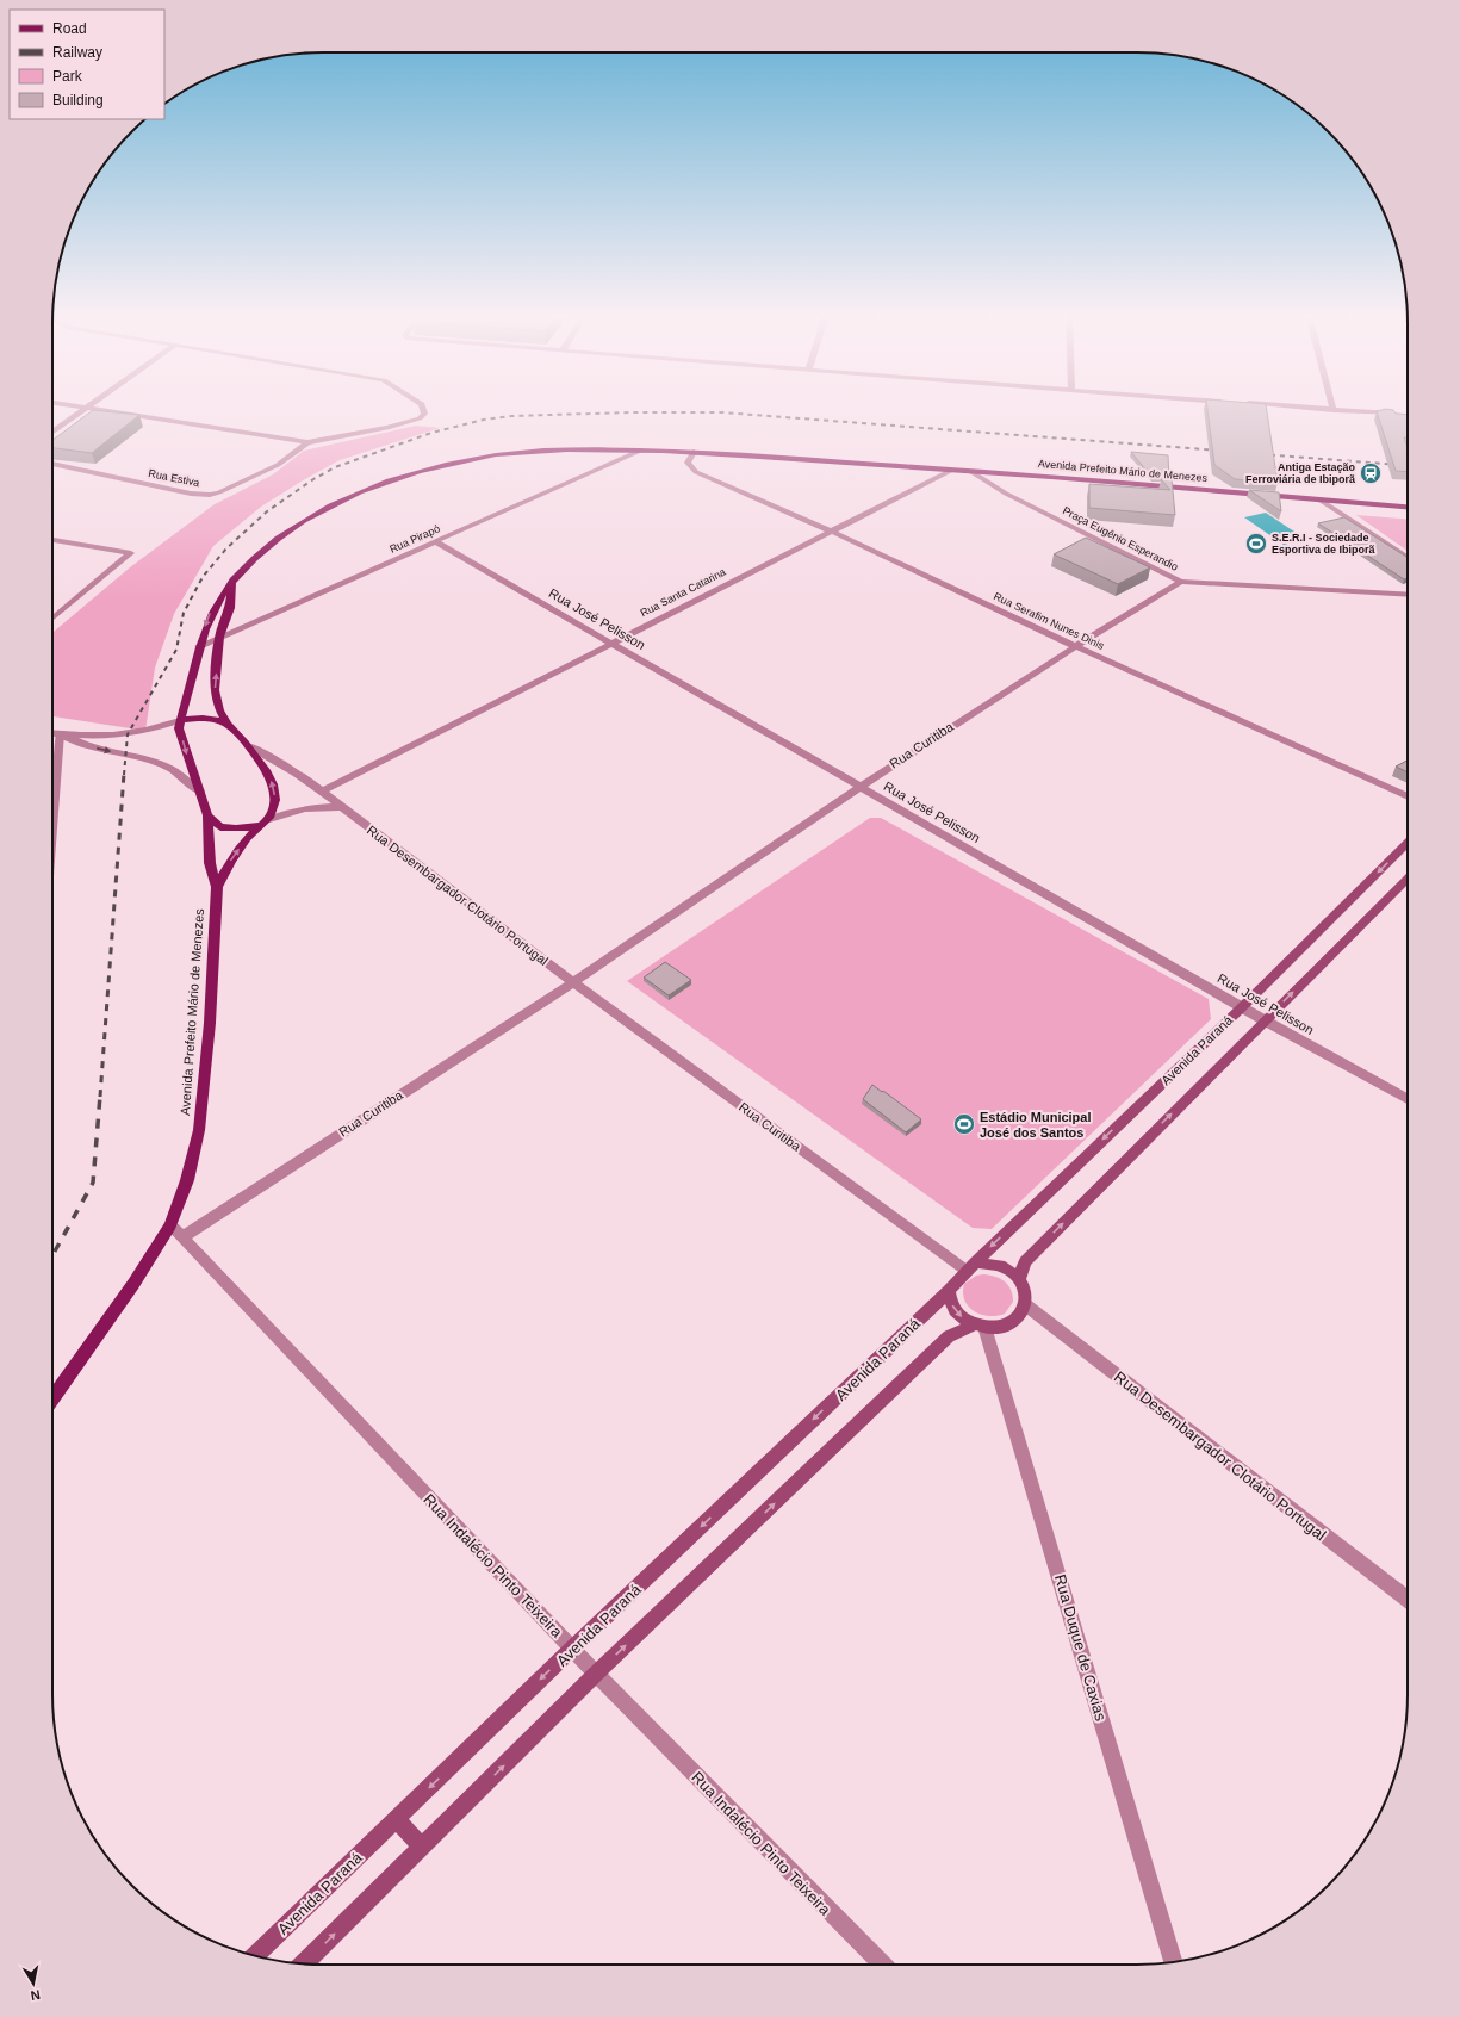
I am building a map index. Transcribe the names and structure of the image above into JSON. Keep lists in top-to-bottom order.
{
  "streets": {
    "main road": ["Avenida Prefeito Mário de Menezes", "Avenida Paraná"],
    "street": [
      "Rua Estiva",
      "Rua Pirapó",
      "Praça Eugênio Esperandio",
      "Rua Santa Catarina",
      "Rua José Pelisson",
      "Rua Serafim Nunes Dinis",
      "Rua Curitiba",
      "Rua Desembargador Clotário Portugal",
      "Rua Indalécio Pinto Teixeira",
      "Rua Duque de Caxias"
    ]
  },
  "crossings": [
    ["Avenida Prefeito Mário de Menezes", "Rua Pirapó"],
    ["Avenida Prefeito Mário de Menezes", "Praça Eugênio Esperandio"],
    ["Avenida Prefeito Mário de Menezes", "Rua Santa Catarina"],
    ["Avenida Prefeito Mário de Menezes", "Rua Serafim Nunes Dinis"],
    ["Avenida Prefeito Mário de Menezes", "Rua Curitiba"],
    ["Avenida Prefeito Mário de Menezes", "Rua Indalécio Pinto Teixeira"],
    ["Rua Pirapó", "Rua José Pelisson"],
    ["Praça Eugênio Esperandio", "Rua Curitiba"],
    ["Rua Santa Catarina", "Rua José Pelisson"],
    ["Rua Santa Catarina", "Rua Serafim Nunes Dinis"],
    ["Rua Santa Catarina", "Rua Desembargador Clotário Portugal"],
    ["Rua José Pelisson", "Rua Curitiba"],
    ["Rua José Pelisson", "Avenida Paraná"],
    ["Rua Serafim Nunes Dinis", "Rua Curitiba"],
    ["Rua Curitiba", "Rua Desembargador Clotário Portugal"],
    ["Rua Curitiba", "Avenida Paraná"],
    ["Rua Curitiba", "Rua Indalécio Pinto Teixeira"],
    ["Rua Curitiba", "Rua Duque de Caxias"],
    ["Rua Desembargador Clotário Portugal", "Avenida Paraná"],
    ["Rua Desembargador Clotário Portugal", "Rua Duque de Caxias"],
    ["Avenida Paraná", "Rua Indalécio Pinto Teixeira"],
    ["Avenida Paraná", "Rua Duque de Caxias"]
  ],
  "places": {
    "station": ["Antiga Estação Ferroviária de Ibiporã"],
    "sports": ["S.E.R.I - Sociedade Esportiva de Ibiporã", "Estádio Municipal José dos Santos"]
  },
  "legend": [
    "Road",
    "Railway",
    "Park",
    "Building"
  ],
  "north": "bottom"
}
